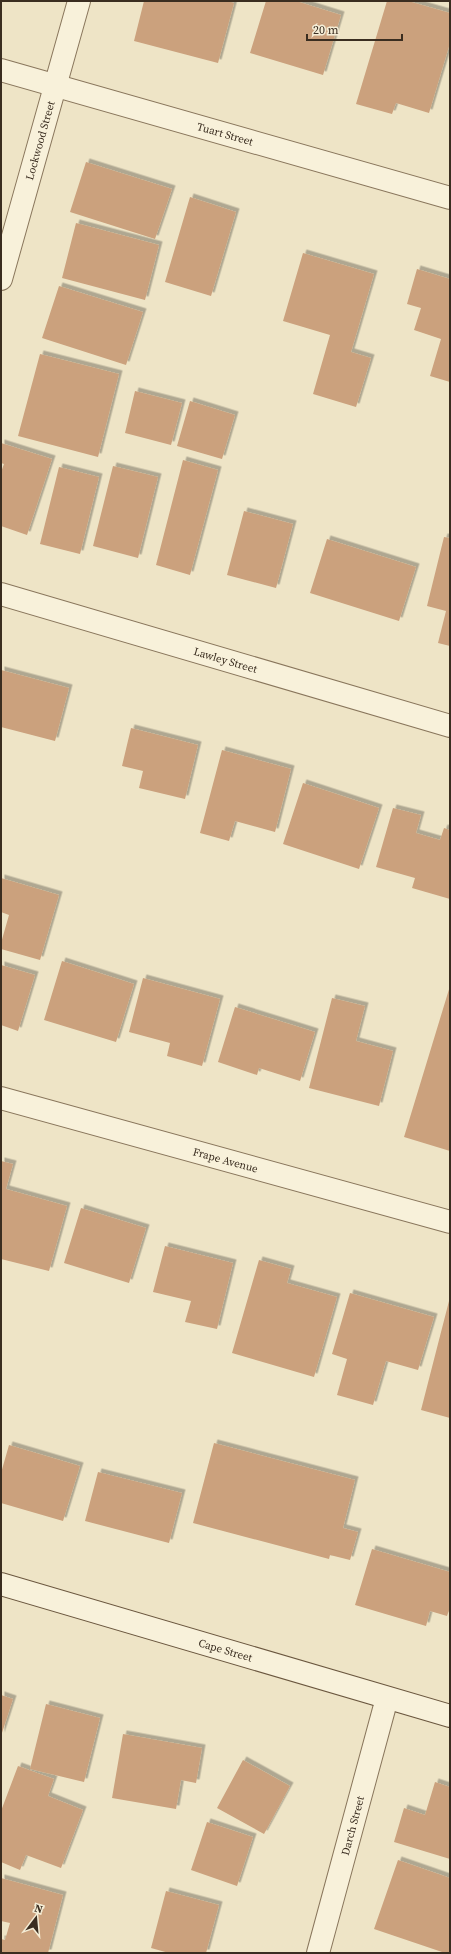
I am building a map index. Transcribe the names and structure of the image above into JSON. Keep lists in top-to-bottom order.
{
  "streets": {
    "street": [
      "Tuart Street",
      "Lockwood Street",
      "Lawley Street",
      "Frape Avenue",
      "Cape Street",
      "Darch Street"
    ]
  },
  "crossings": [
    ["Tuart Street", "Lockwood Street"],
    ["Cape Street", "Darch Street"]
  ],
  "scale_bar": "20 m",
  "north": "top"
}
